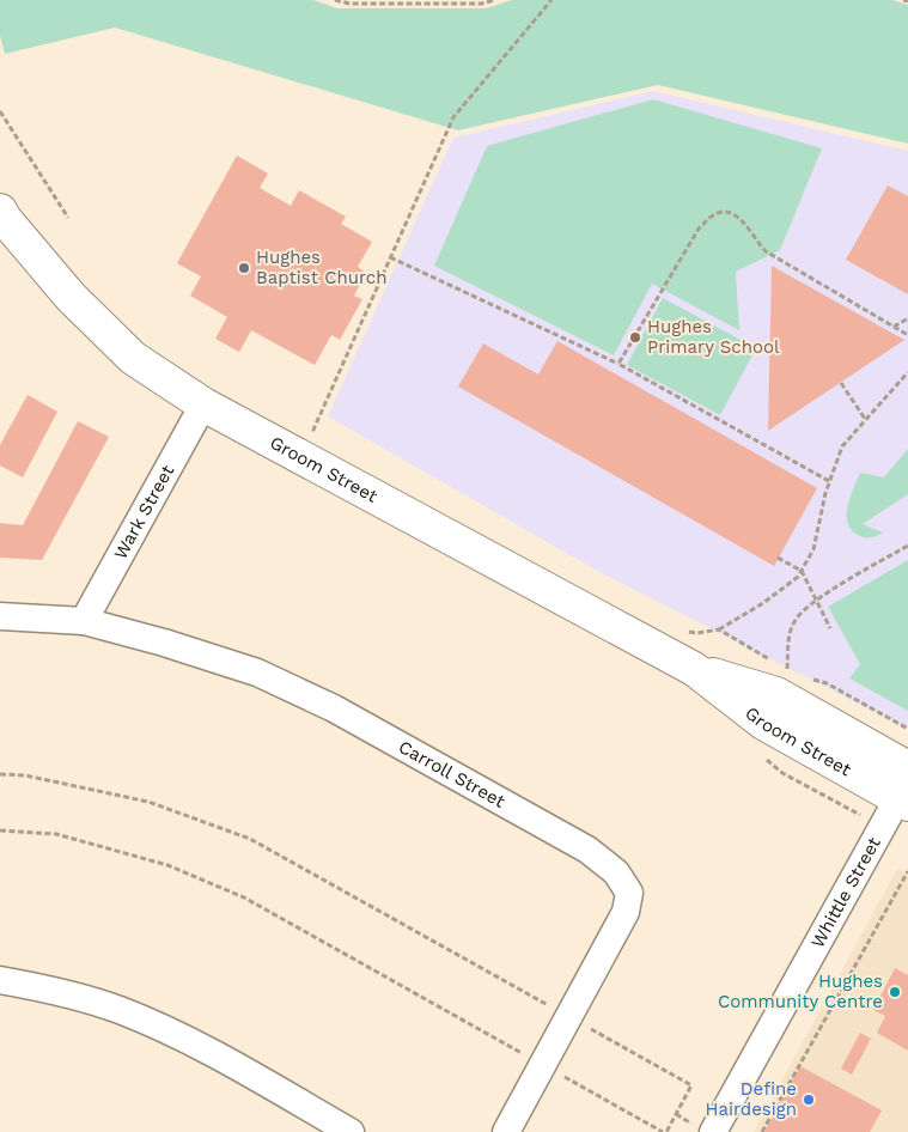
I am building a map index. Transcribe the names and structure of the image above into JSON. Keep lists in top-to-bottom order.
{
  "streets": {
    "street": [
      "Groom Street",
      "Wark Street",
      "Carroll Street",
      "Whittle Street"
    ]
  },
  "crossings": [
    ["Groom Street", "Wark Street"],
    ["Groom Street", "Whittle Street"],
    ["Wark Street", "Carroll Street"]
  ],
  "places": [
    "Hughes Baptist Church",
    "Hughes Primary School",
    "Hughes Community Centre",
    "Define Hairdesign"
  ]
}
